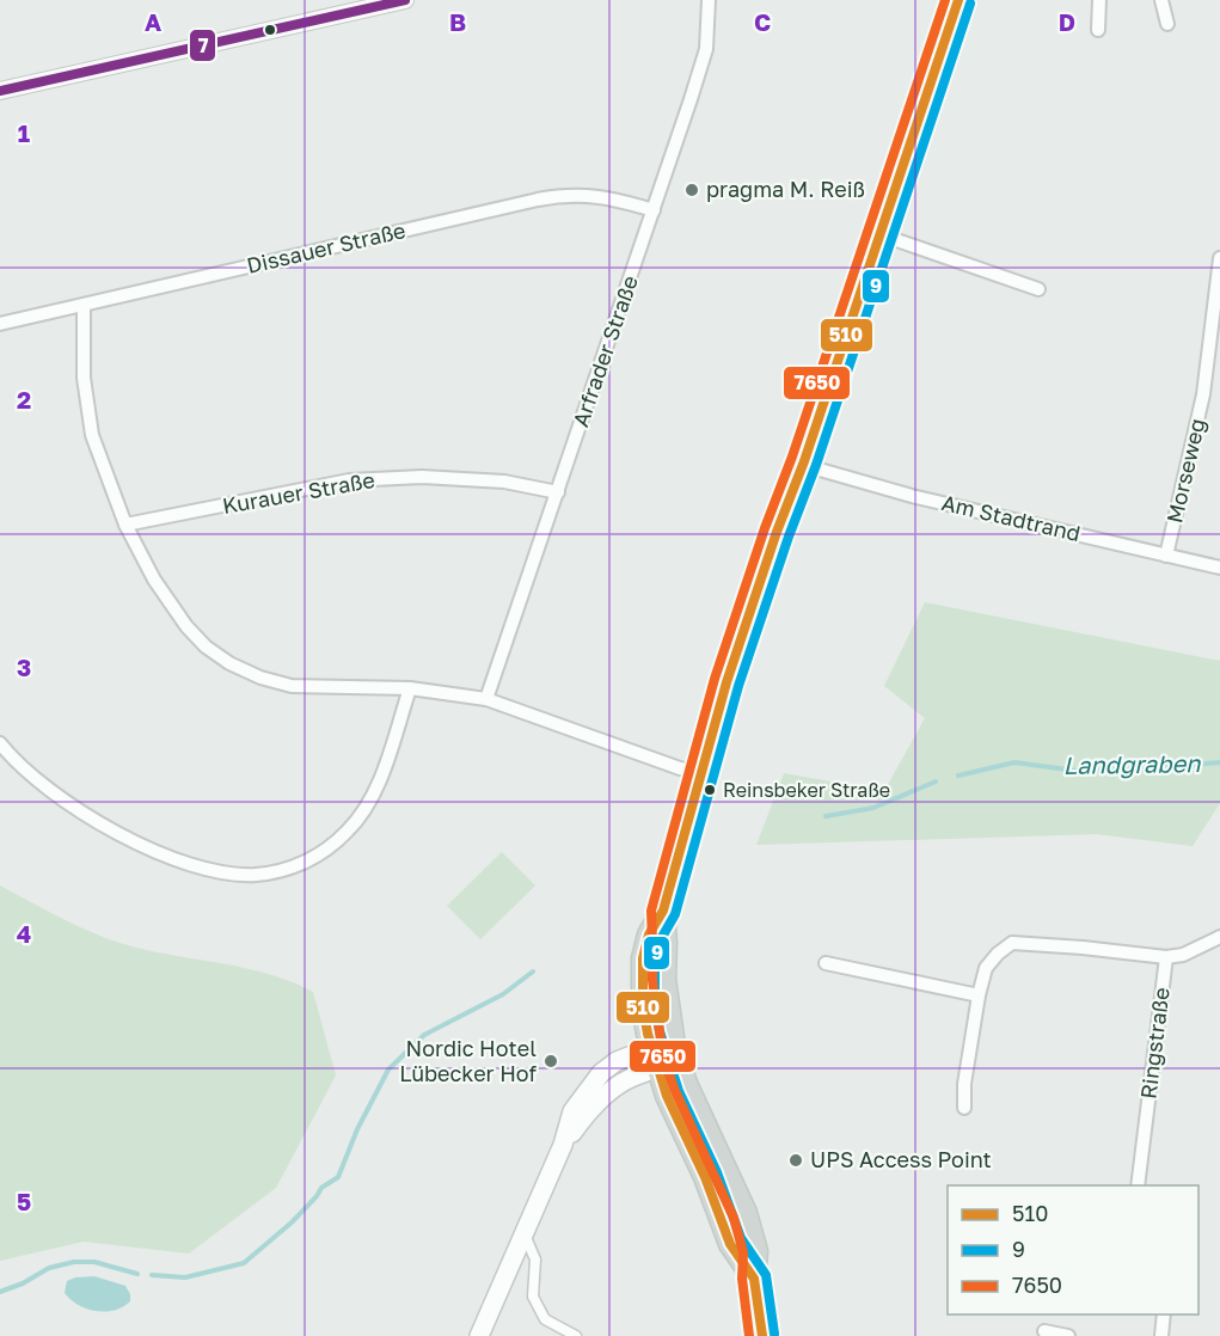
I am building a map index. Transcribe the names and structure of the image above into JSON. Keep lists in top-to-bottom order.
{
  "streets": {
    "street": [
      "Dissauer Straße",
      "Arfrader Straße",
      "Morseweg",
      "Kurauer Straße",
      "Am Stadtrand",
      "Ringstraße"
    ]
  },
  "crossings": [
    ["Dissauer Straße", "Arfrader Straße"],
    ["Arfrader Straße", "Kurauer Straße"],
    ["Morseweg", "Am Stadtrand"]
  ],
  "water": ["Landgraben"],
  "places": [
    "pragma M. Reiß",
    "Reinsbeker Straße",
    "Nordic Hotel Lübecker Hof",
    "UPS Access Point"
  ],
  "lines": [
    "transit line 510",
    "transit line 7650",
    "transit line 7",
    "transit line 9"
  ],
  "legend": ["510", "9", "7650"],
  "grid": {
    "columns": [
      "A",
      "B",
      "C",
      "D"
    ],
    "rows": [
      "1",
      "2",
      "3",
      "4",
      "5"
    ]
  }
}
